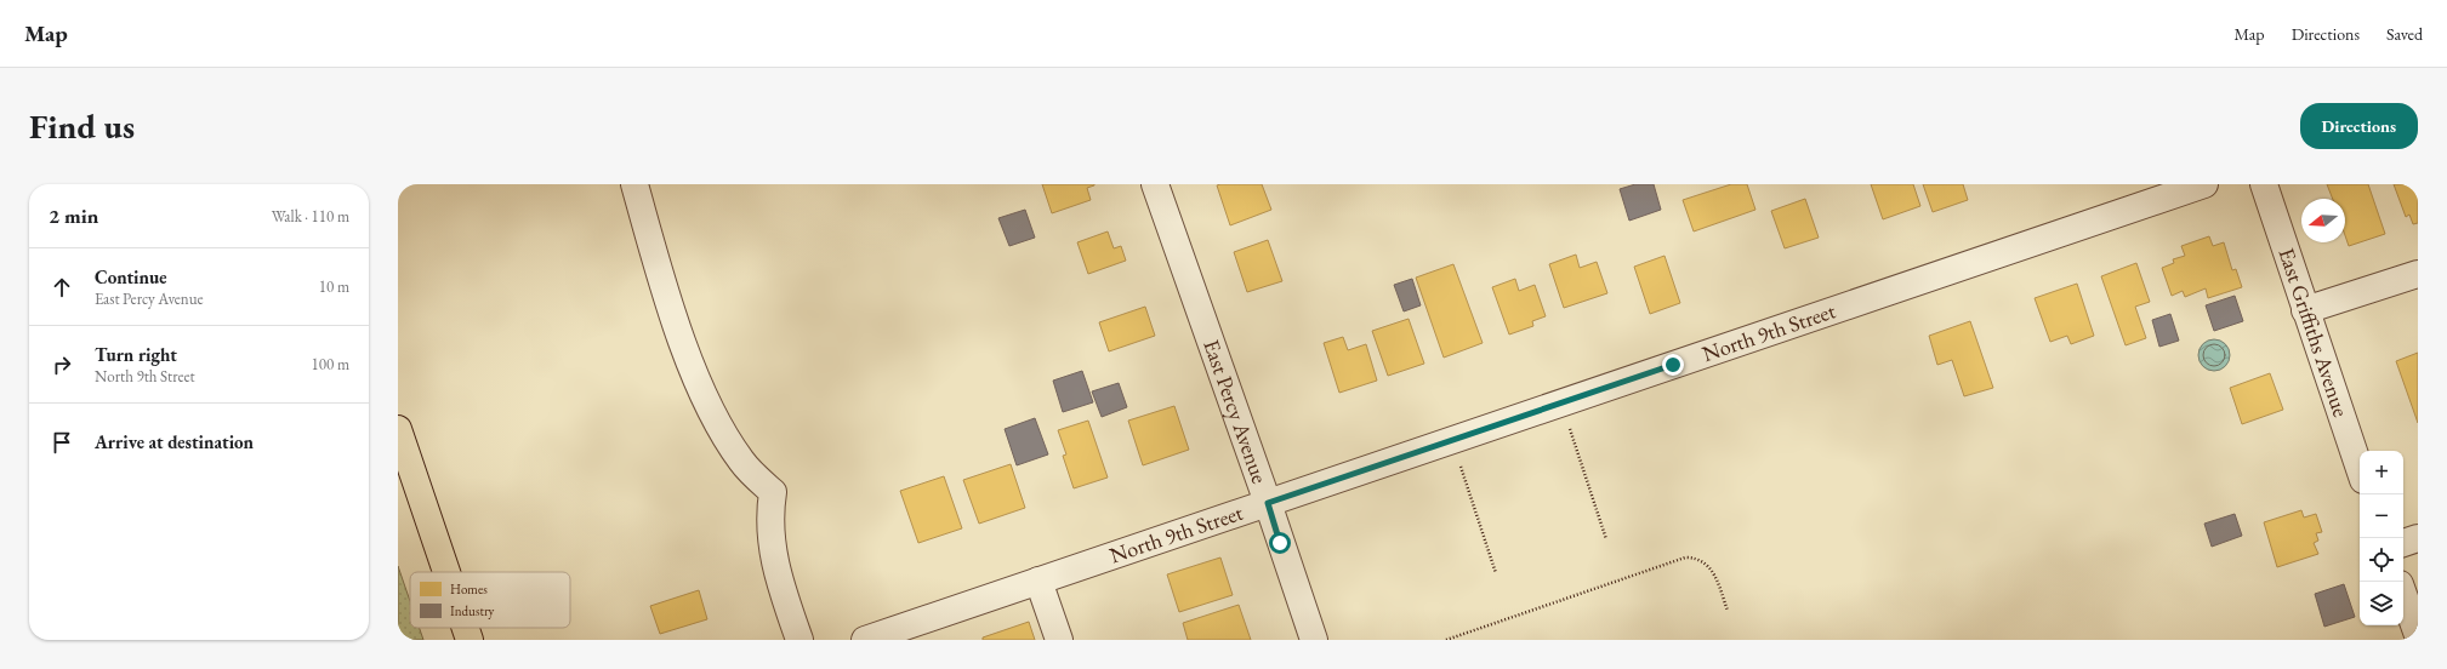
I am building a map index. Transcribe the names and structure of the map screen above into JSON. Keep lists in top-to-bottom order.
{
  "streets": {
    "street": ["North 9th Street", "East Griffiths Avenue", "East Percy Avenue"]
  },
  "crossings": [
    ["North 9th Street", "East Percy Avenue"]
  ],
  "legend": ["Homes", "Industry"],
  "north": "left",
  "page": {
    "header": "Map",
    "nav": ["Map", "Directions", "Saved"],
    "buttons": "Directions",
    "title": "Find us",
    "heading": ["2 min", "Walk · 110 m"],
    "list": [
      ["Continue", "East Percy Avenue", "10 m"],
      ["Turn right", "North 9th Street", "100 m"],
      "Arrive at destination"
    ],
    "map_buttons": ["+", "−"]
  }
}
